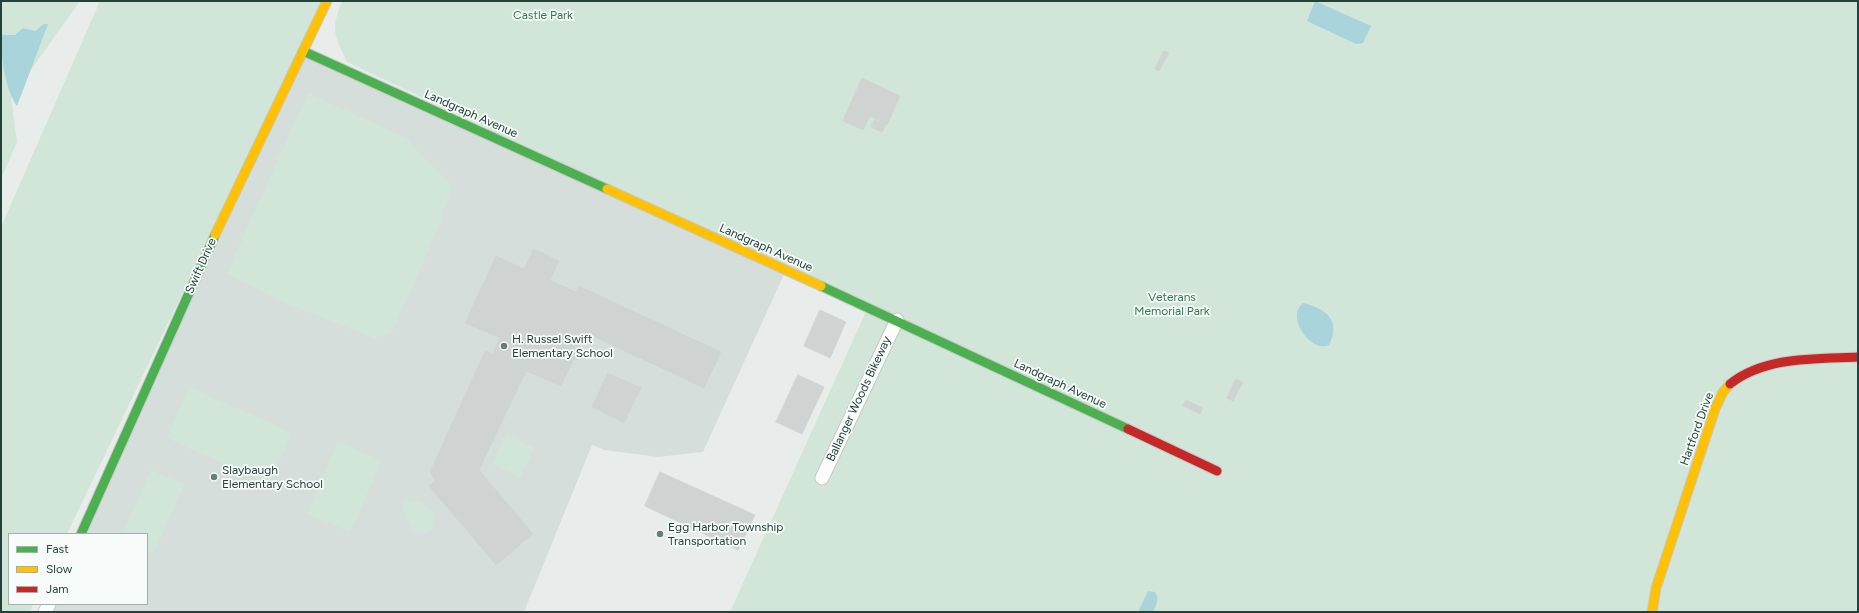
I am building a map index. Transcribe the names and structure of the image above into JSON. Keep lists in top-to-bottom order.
{
  "streets": {
    "street": [
      "Landgraph Avenue",
      "Swift Drive",
      "Ballanger Woods Bikeway",
      "Hartford Drive"
    ]
  },
  "crossings": [
    ["Landgraph Avenue", "Swift Drive"],
    ["Landgraph Avenue", "Ballanger Woods Bikeway"]
  ],
  "parks": ["Castle Park", "Veterans Memorial Park"],
  "places": ["H. Russel Swift Elementary School", "Slaybaugh Elementary School", "Egg Harbor Township Transportation"],
  "legend": ["Fast", "Slow", "Jam"]
}
